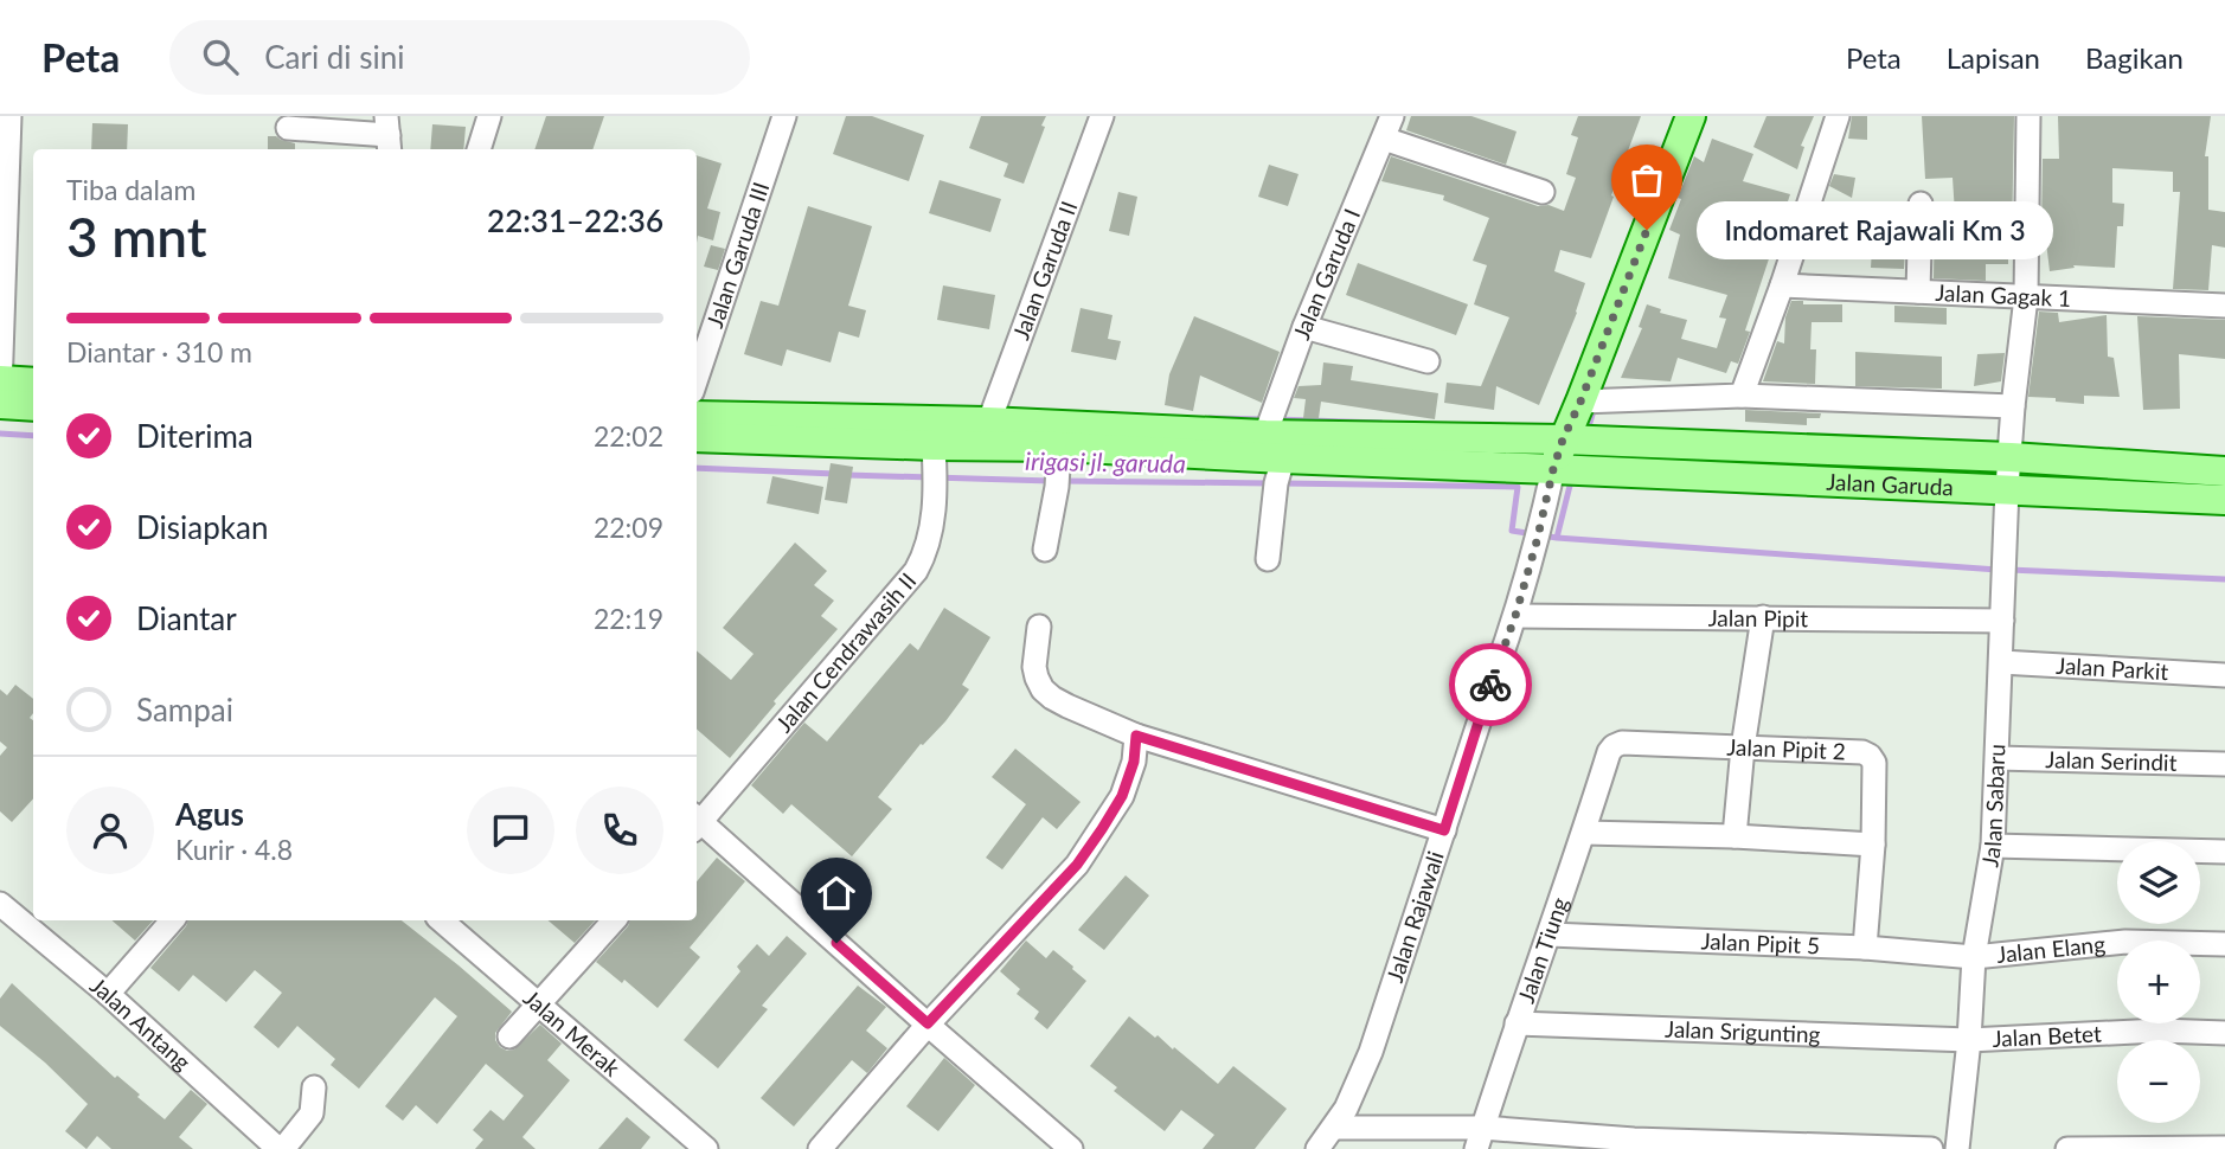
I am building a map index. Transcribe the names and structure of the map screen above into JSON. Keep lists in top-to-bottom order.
{
  "streets": {
    "main road": ["Jalan Garuda", "Jalan Rajawali"],
    "street": [
      "Jalan Garuda III",
      "Jalan Garuda II",
      "Jalan Garuda I",
      "Jalan Gagak 1",
      "Jalan Pipit",
      "Jalan Cendrawasih II",
      "Jalan Parkit",
      "Jalan Pipit 2",
      "Jalan Serindit",
      "Jalan Sabaru",
      "Jalan Pipit 5",
      "Jalan Elang",
      "Jalan Tiung",
      "Jalan Antang",
      "Jalan Srigunting",
      "Jalan Merak",
      "Jalan Betet"
    ]
  },
  "crossings": [
    ["Jalan Garuda II", "Jalan Garuda"],
    ["Jalan Garuda I", "Jalan Garuda"],
    ["Jalan Gagak 1", "Jalan Sabaru"],
    ["Jalan Garuda", "Jalan Sabaru"],
    ["Jalan Garuda", "Jalan Rajawali"],
    ["Jalan Pipit", "Jalan Sabaru"],
    ["Jalan Pipit", "Jalan Rajawali"],
    ["Jalan Parkit", "Jalan Sabaru"],
    ["Jalan Pipit 2", "Jalan Pipit 5"],
    ["Jalan Pipit 2", "Jalan Tiung"],
    ["Jalan Serindit", "Jalan Sabaru"],
    ["Jalan Sabaru", "Jalan Pipit 5"],
    ["Jalan Sabaru", "Jalan Elang"],
    ["Jalan Sabaru", "Jalan Srigunting"],
    ["Jalan Sabaru", "Jalan Betet"],
    ["Jalan Pipit 5", "Jalan Elang"],
    ["Jalan Pipit 5", "Jalan Tiung"],
    ["Jalan Tiung", "Jalan Srigunting"],
    ["Jalan Srigunting", "Jalan Betet"]
  ],
  "water": ["irigasi jl. garuda"],
  "places": ["Indomaret Rajawali Km 3"],
  "page": {
    "header": "Peta",
    "search": "Cari di sini",
    "nav": ["Peta", "Lapisan", "Bagikan"],
    "heading": ["3 mnt", "Tiba dalam", "22:31–22:36"],
    "panel": ["Agus", "Kurir · 4.8"],
    "bubble": "Indomaret Rajawali Km 3",
    "bar": "Diantar · 310 m",
    "list": [
      ["Diterima", "22:02"],
      ["Disiapkan", "22:09"],
      ["Diantar", "22:19"],
      "Sampai"
    ],
    "map_buttons": ["+", "−"]
  }
}
